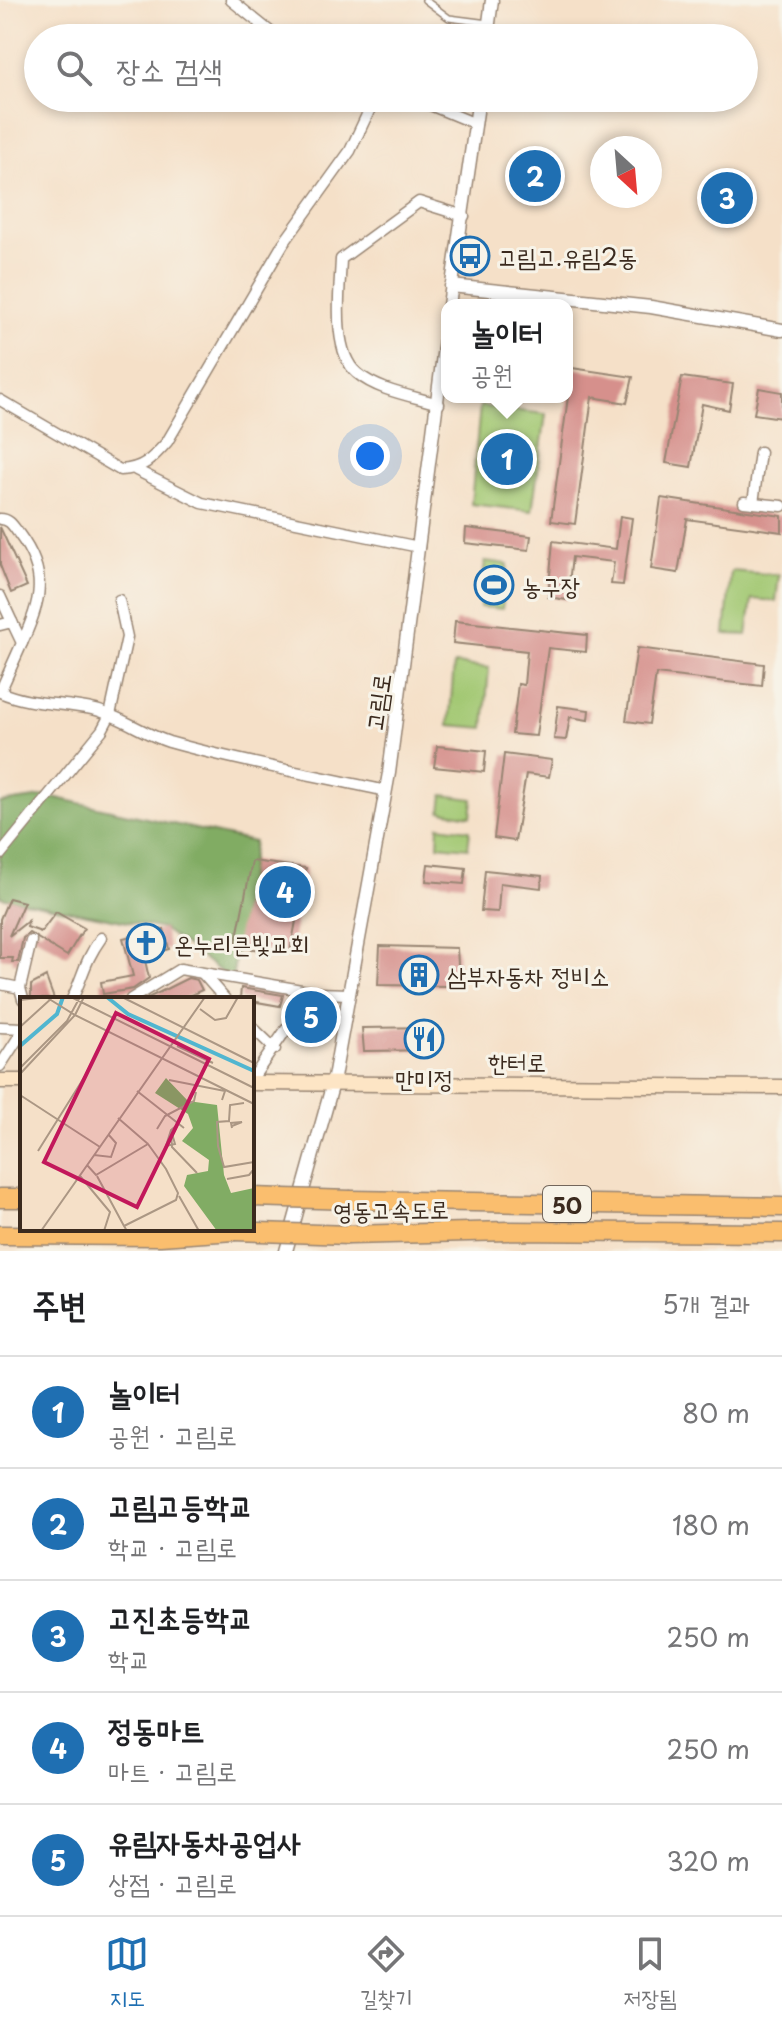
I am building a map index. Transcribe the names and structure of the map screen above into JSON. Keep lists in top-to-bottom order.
{
  "streets": {
    "highway": ["50", "영동고속도로"],
    "main road": ["한터로"],
    "street": ["고림로"]
  },
  "crossings": [
    ["고림로", "한터로"]
  ],
  "places": {
    "bus stop": ["고림고.유림2동"],
    "sports": ["농구장"],
    "church": ["온누리큰빛교회"],
    "building": ["삼부자동차 정비소"],
    "restaurant": ["만미정"]
  },
  "north": "bottom right",
  "page": {
    "search": "장소 검색",
    "pins": [
      "2",
      "3",
      "1",
      "4",
      "5"
    ],
    "popup": ["놀이터", "공원"],
    "heading": ["주변", "5개 결과"],
    "list": [
      {
        "mark": "1",
        "name": "놀이터",
        "note": "공원 · 고림로",
        "value": "80 m"
      },
      {
        "mark": "2",
        "name": "고림고등학교",
        "note": "학교 · 고림로",
        "value": "180 m"
      },
      {
        "mark": "3",
        "name": "고진초등학교",
        "note": "학교",
        "value": "250 m"
      },
      {
        "mark": "4",
        "name": "정동마트",
        "note": "마트 · 고림로",
        "value": "250 m"
      },
      {
        "mark": "5",
        "name": "유림자동차공업사",
        "note": "상점 · 고림로",
        "value": "320 m"
      }
    ],
    "nav": ["지도", "길찾기", "저장됨"]
  }
}
